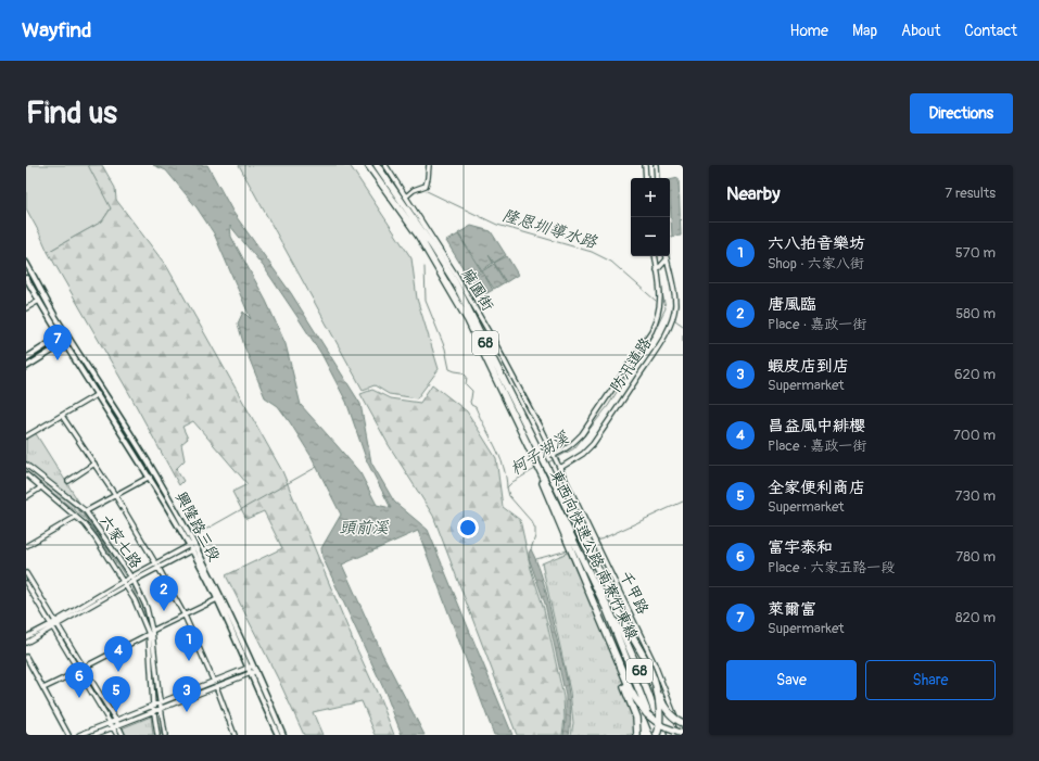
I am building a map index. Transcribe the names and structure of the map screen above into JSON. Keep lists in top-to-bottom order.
{
  "streets": {
    "highway": ["68", "東西向快速公路 南寮竹東線"],
    "street": [
      "麻園街",
      "防汛道路",
      "興隆路三段",
      "六家七路",
      "千甲路"
    ]
  },
  "crossings": [
    ["麻園街", "防汛道路"],
    ["麻園街", "千甲路"],
    ["防汛道路", "千甲路"]
  ],
  "water": ["隆恩圳導水路", "柯子湖溪", "頭前溪"],
  "page": {
    "header": "Wayfind",
    "nav": [
      "Home",
      "Map",
      "About",
      "Contact"
    ],
    "buttons": [
      "Directions",
      ["Save", "Share"]
    ],
    "title": "Find us",
    "heading": ["Nearby", "7 results"],
    "map_buttons": ["+", "−"],
    "list": [
      {
        "mark": "1",
        "name": "六八拍音樂坊",
        "note": "Shop · 六家八街",
        "value": "570 m"
      },
      {
        "mark": "2",
        "name": "唐風臨",
        "note": "Place · 嘉政一街",
        "value": "580 m"
      },
      {
        "mark": "3",
        "name": "蝦皮店到店",
        "note": "Supermarket",
        "value": "620 m"
      },
      {
        "mark": "4",
        "name": "昌益風中緋櫻",
        "note": "Place · 嘉政一街",
        "value": "700 m"
      },
      {
        "mark": "5",
        "name": "全家便利商店",
        "note": "Supermarket",
        "value": "730 m"
      },
      {
        "mark": "6",
        "name": "富宇泰和",
        "note": "Place · 六家五路一段",
        "value": "780 m"
      },
      {
        "mark": "7",
        "name": "萊爾富",
        "note": "Supermarket",
        "value": "820 m"
      }
    ],
    "pins": [
      "7",
      "2",
      "1",
      "4",
      "6",
      "3",
      "5"
    ]
  }
}
